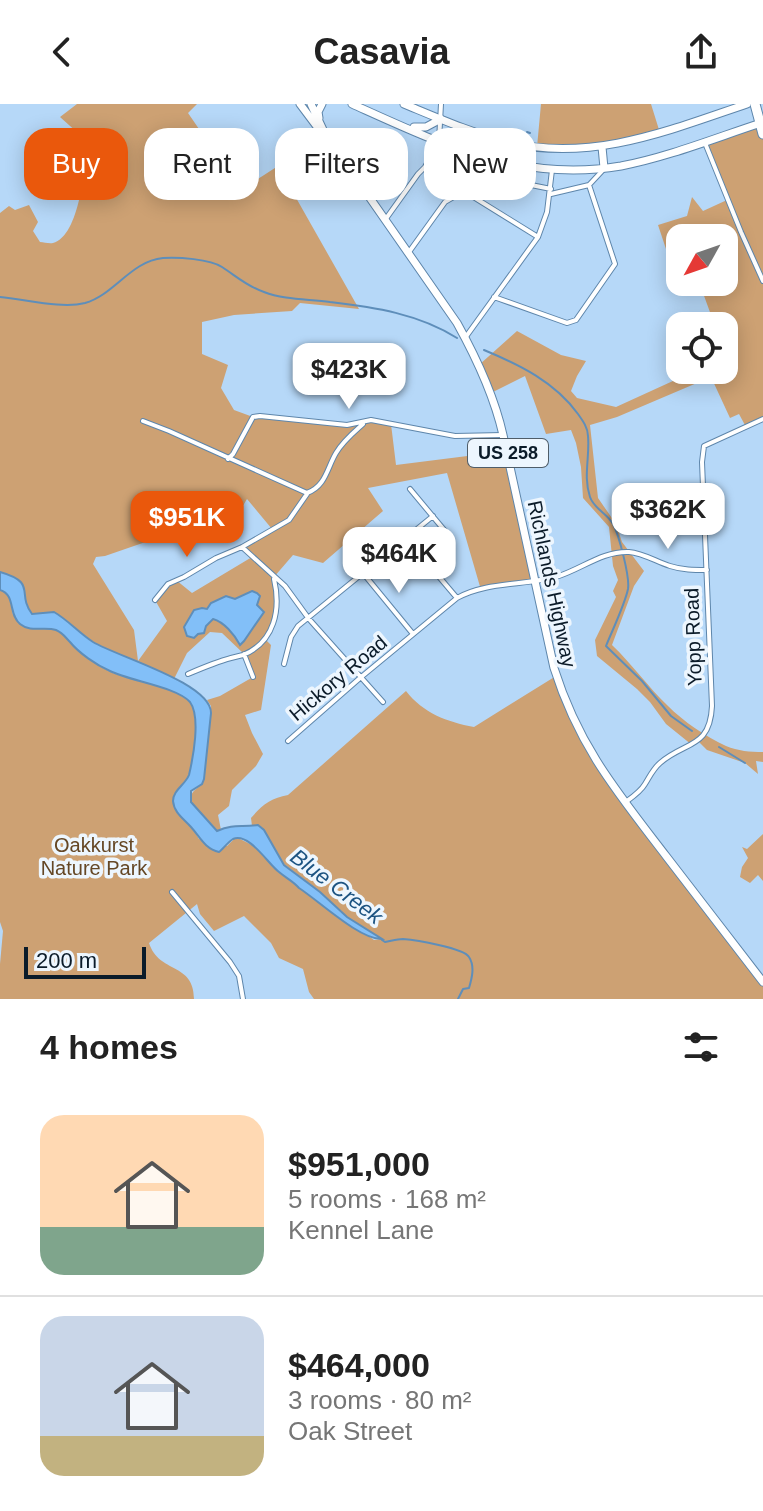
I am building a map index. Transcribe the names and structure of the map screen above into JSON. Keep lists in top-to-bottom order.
{
  "streets": {
    "main road": ["US 258", "Richlands Highway"],
    "street": ["Yopp Road", "Hickory Road"]
  },
  "crossings": [
    ["Richlands Highway", "Yopp Road"],
    ["Richlands Highway", "Hickory Road"],
    ["Yopp Road", "Hickory Road"]
  ],
  "water": ["Blue Creek"],
  "parks": ["Oakkurst Nature Park"],
  "scale_bar": "200 m",
  "north": "bottom left",
  "page": {
    "header": "Casavia",
    "chip": [
      "Buy",
      "Rent",
      "Filters",
      "New"
    ],
    "price": [
      "$423K",
      "$362K",
      "$951K",
      "$464K"
    ],
    "scale": "200 m",
    "heading": "4 homes",
    "list": [
      {
        "name": "$951,000",
        "note": "5 rooms · 168 m² · Kennel Lane"
      },
      {
        "name": "$464,000",
        "note": "3 rooms · 80 m² · Oak Street"
      }
    ]
  }
}
